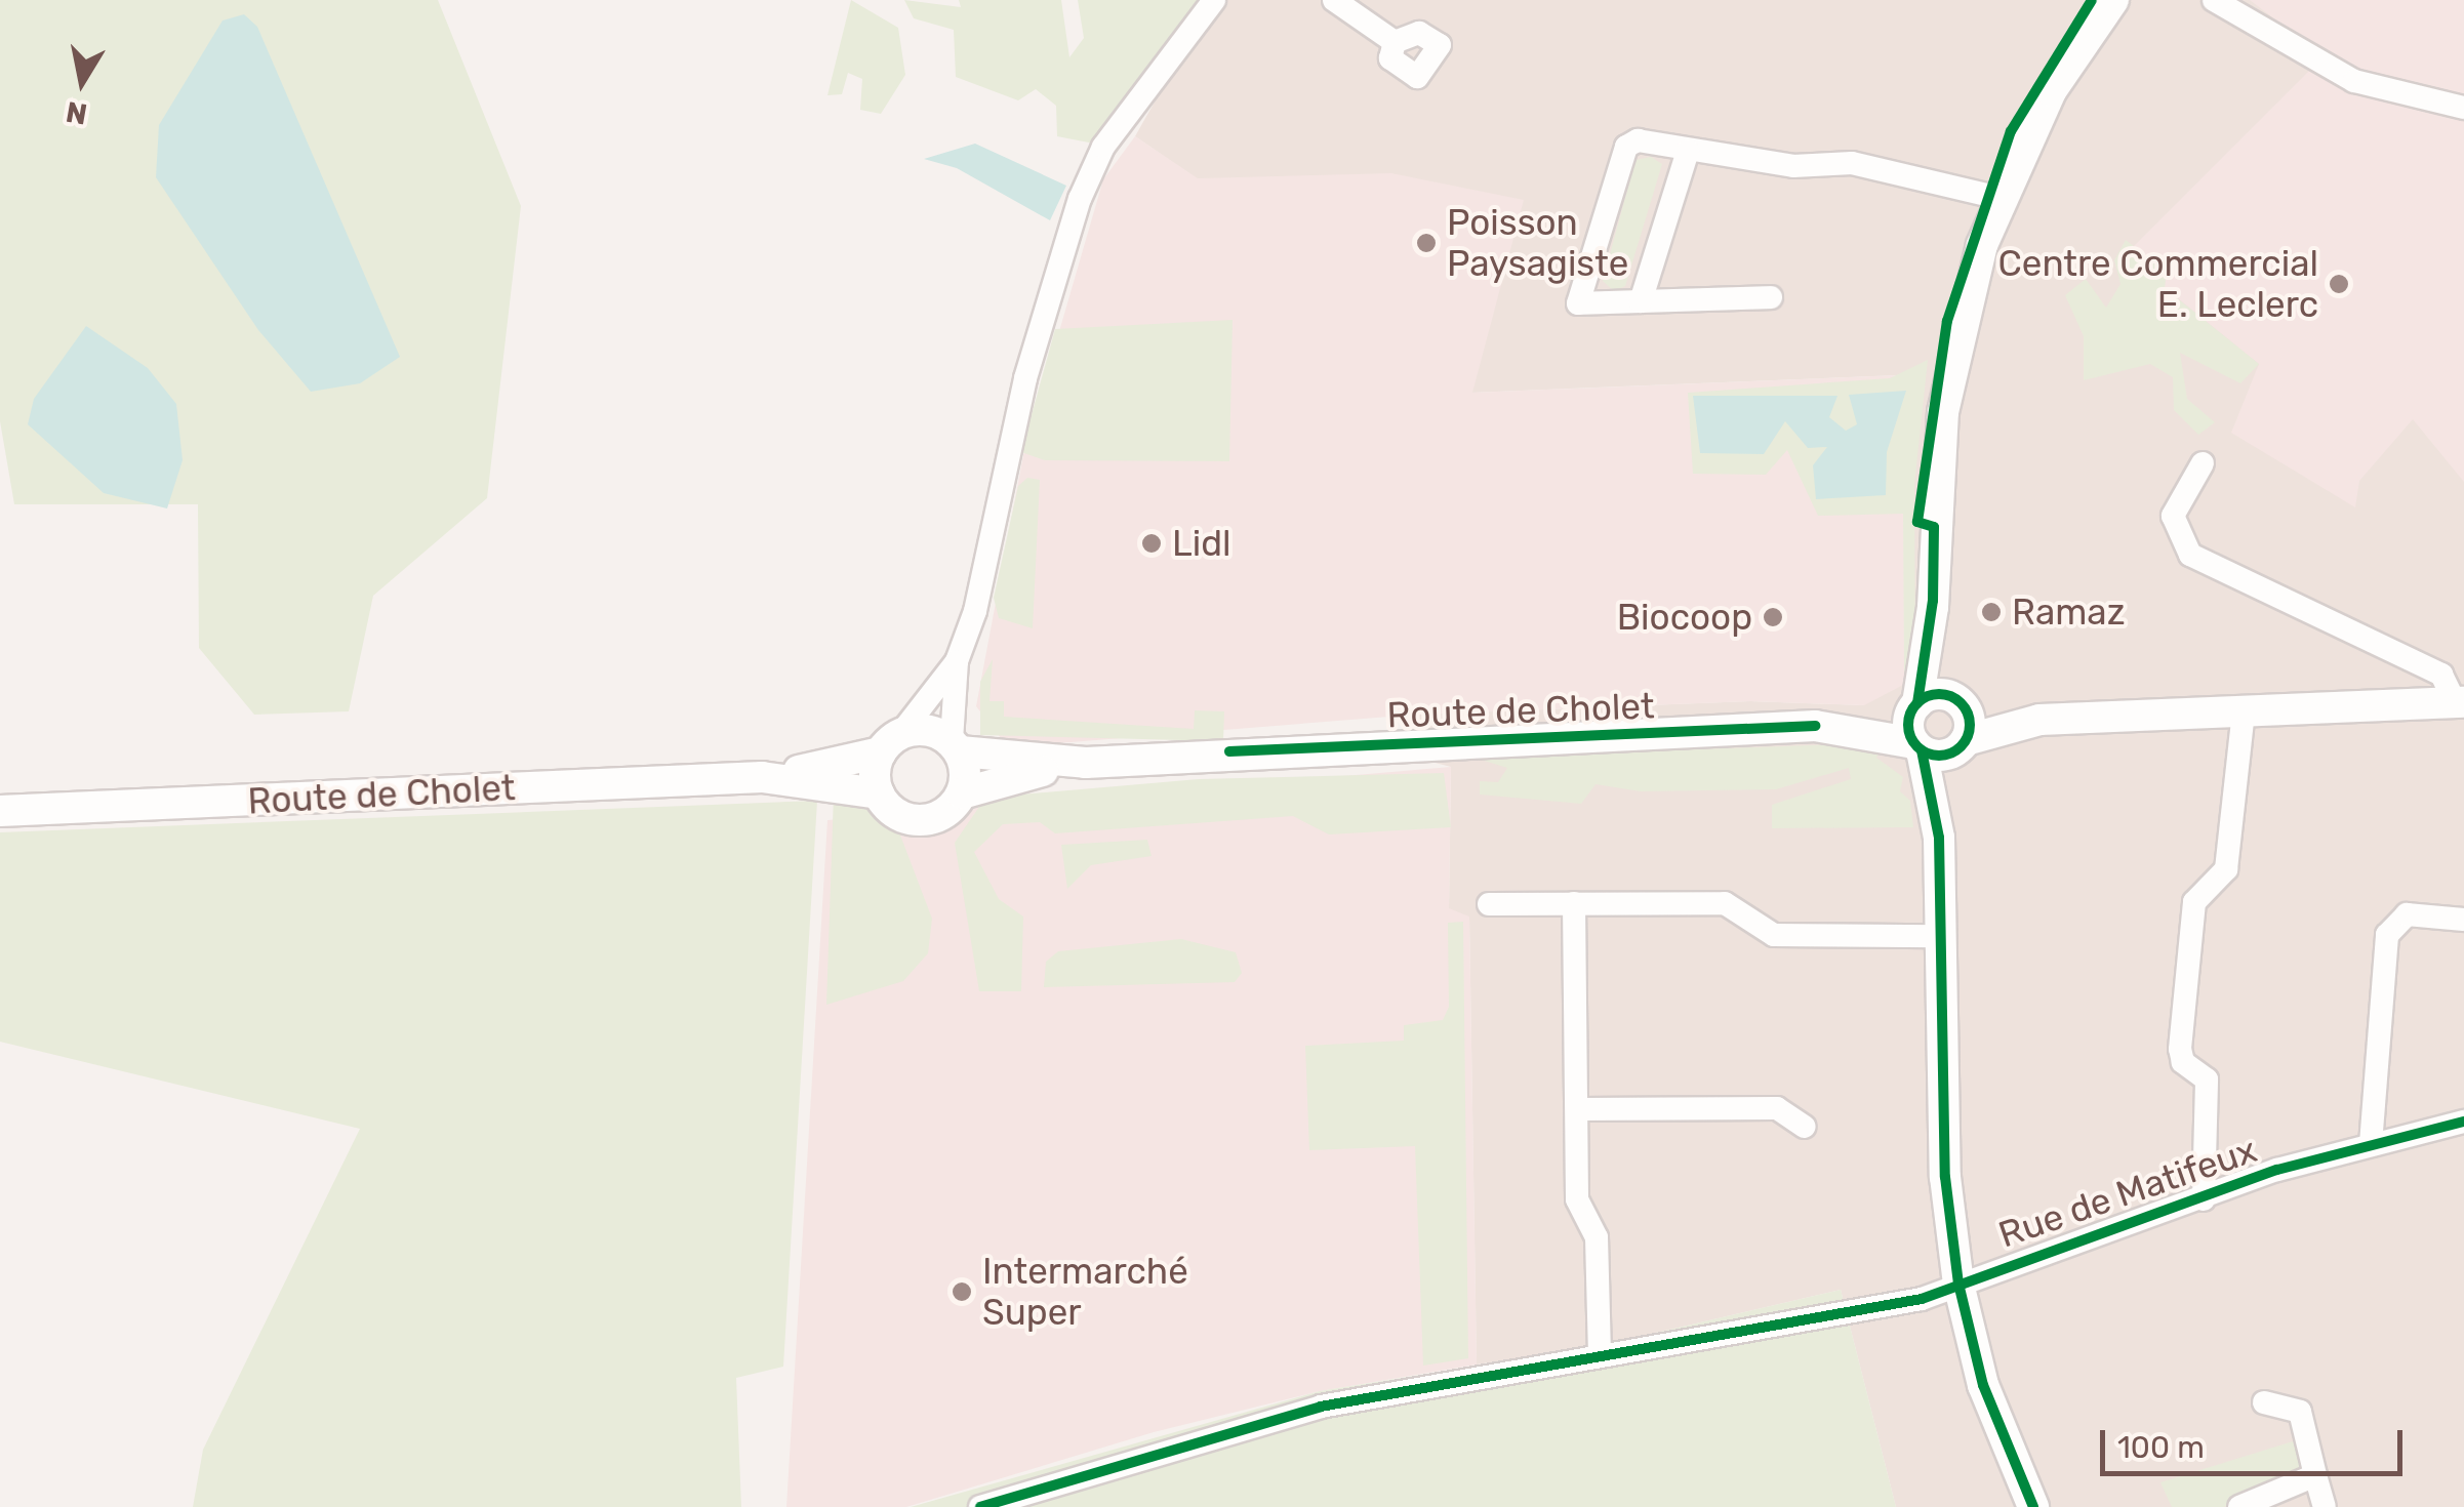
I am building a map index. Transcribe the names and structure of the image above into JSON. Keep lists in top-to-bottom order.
{
  "streets": {
    "main road": ["Route de Cholet"],
    "street": ["Rue de Matifeux"]
  },
  "places": [
    "Poisson Paysagiste",
    "Centre Commercial E. Leclerc",
    "Lidl",
    "Ramaz",
    "Biocoop",
    "Intermarché Super"
  ],
  "scale_bar": "100 m",
  "north": "bottom"
}
